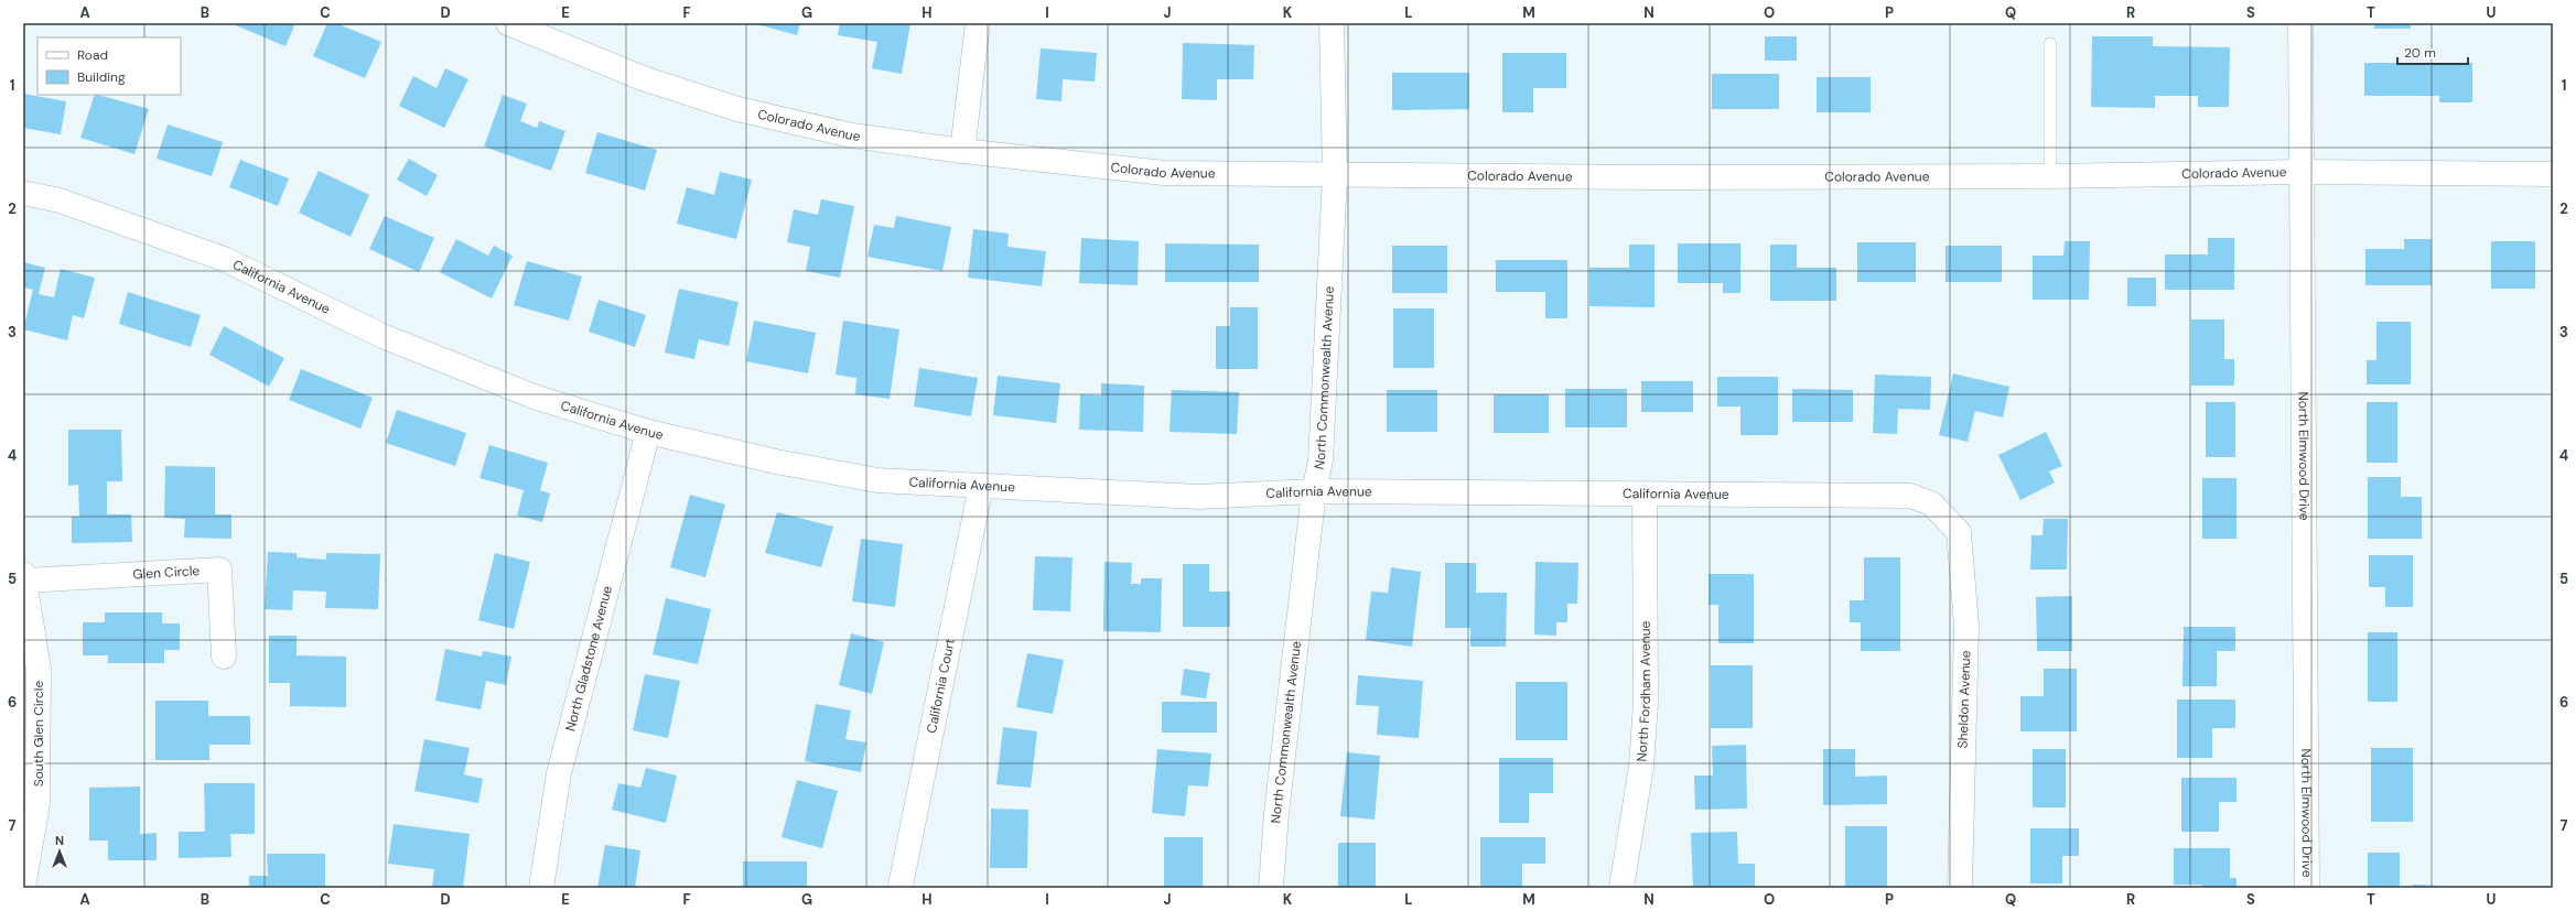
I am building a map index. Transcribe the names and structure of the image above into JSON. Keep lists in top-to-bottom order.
{
  "streets": {
    "street": [
      "Colorado Avenue",
      "California Avenue",
      "North Commonwealth Avenue",
      "North Elmwood Drive",
      "Glen Circle",
      "North Gladstone Avenue",
      "California Court",
      "North Fordham Avenue",
      "Sheldon Avenue",
      "South Glen Circle"
    ]
  },
  "crossings": [
    ["Colorado Avenue", "North Commonwealth Avenue"],
    ["Colorado Avenue", "North Elmwood Drive"],
    ["California Avenue", "North Commonwealth Avenue"],
    ["California Avenue", "North Gladstone Avenue"],
    ["California Avenue", "California Court"],
    ["California Avenue", "North Fordham Avenue"],
    ["California Avenue", "Sheldon Avenue"],
    ["Glen Circle", "South Glen Circle"]
  ],
  "legend": ["Road", "Building"],
  "scale_bar": "20 m",
  "north": "top",
  "grid": {
    "columns": [
      "A",
      "B",
      "C",
      "D",
      "E",
      "F",
      "G",
      "H",
      "I",
      "J",
      "K",
      "L",
      "M",
      "N",
      "O",
      "P",
      "Q",
      "R",
      "S",
      "T",
      "U"
    ],
    "rows": [
      "1",
      "2",
      "3",
      "4",
      "5",
      "6",
      "7"
    ]
  }
}
